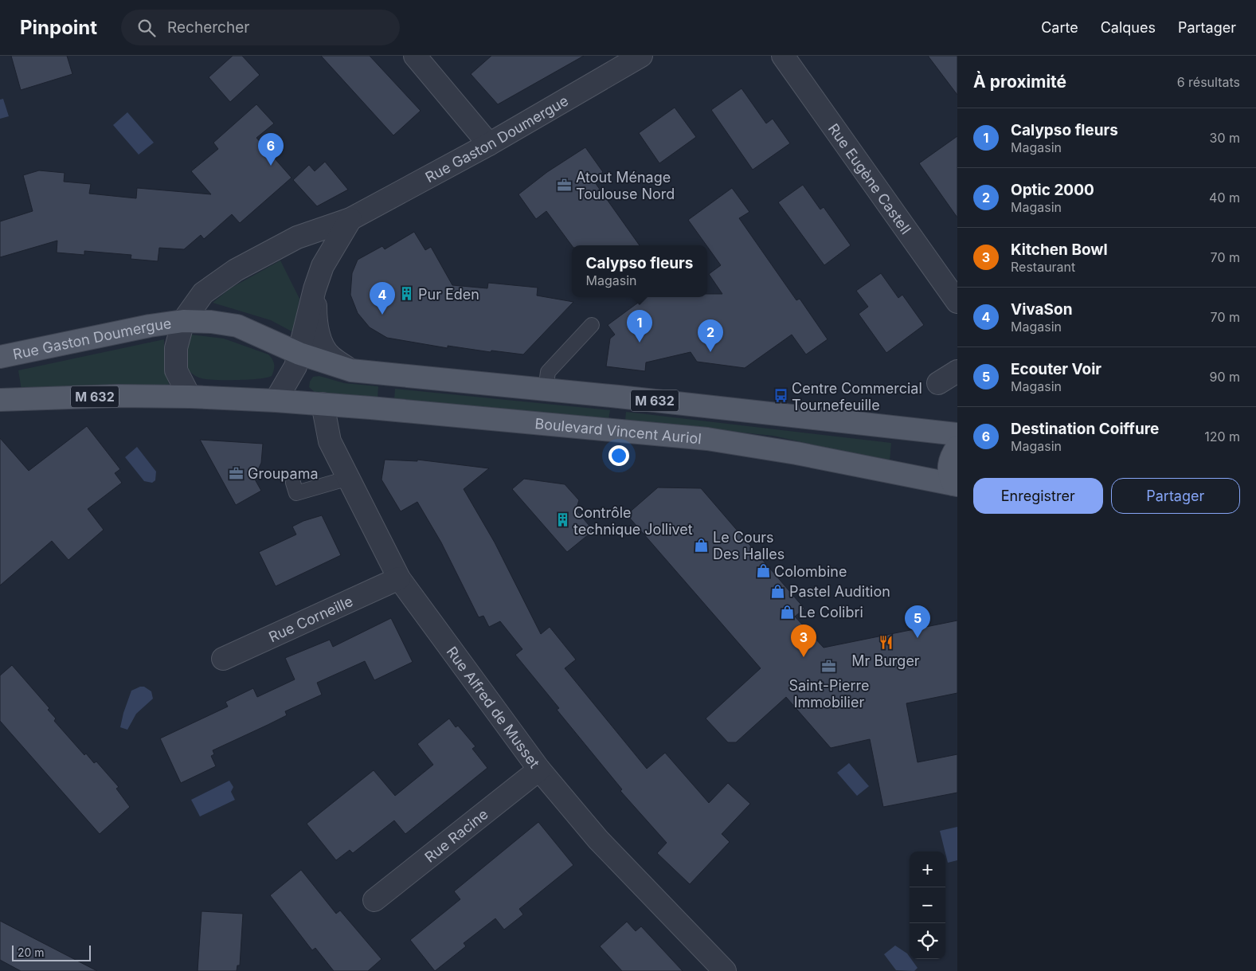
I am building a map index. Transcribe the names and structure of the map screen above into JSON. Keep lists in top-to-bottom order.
{
  "streets": {
    "main road": ["Rue Gaston Doumergue", "M 632", "Boulevard Vincent Auriol"],
    "street": [
      "Rue Eugène Castell",
      "Rue Corneille",
      "Rue Alfred de Musset",
      "Rue Racine"
    ]
  },
  "crossings": [
    ["Rue Gaston Doumergue", "M 632"],
    ["M 632", "Boulevard Vincent Auriol"],
    ["Boulevard Vincent Auriol", "Rue Alfred de Musset"],
    ["Rue Corneille", "Rue Alfred de Musset"],
    ["Rue Alfred de Musset", "Rue Racine"]
  ],
  "places": {
    "office": ["Atout Ménage Toulouse Nord", "Groupama", "Saint-Pierre Immobilier"],
    "building": ["Pur Eden", "Contrôle technique Jollivet"],
    "bus stop": ["Centre Commercial Tournefeuille"],
    "shop": [
      "Le Cours Des Halles",
      "Colombine",
      "Pastel Audition",
      "Le Colibri"
    ],
    "restaurant": ["Mr Burger"]
  },
  "scale_bar": "20 m",
  "page": {
    "header": "Pinpoint",
    "search": "Rechercher",
    "nav": ["Carte", "Calques", "Partager"],
    "heading": ["À proximité", "6 résultats"],
    "list": [
      {
        "mark": "1",
        "name": "Calypso fleurs",
        "note": "Magasin",
        "value": "30 m"
      },
      {
        "mark": "2",
        "name": "Optic 2000",
        "note": "Magasin",
        "value": "40 m"
      },
      {
        "mark": "3",
        "name": "Kitchen Bowl",
        "note": "Restaurant",
        "value": "70 m"
      },
      {
        "mark": "4",
        "name": "VivaSon",
        "note": "Magasin",
        "value": "70 m"
      },
      {
        "mark": "5",
        "name": "Ecouter Voir",
        "note": "Magasin",
        "value": "90 m"
      },
      {
        "mark": "6",
        "name": "Destination Coiffure",
        "note": "Magasin",
        "value": "120 m"
      }
    ],
    "pins": [
      "6",
      "4",
      "1",
      "2",
      "5",
      "3"
    ],
    "popup": ["Calypso fleurs", "Magasin"],
    "buttons": ["Enregistrer", "Partager"],
    "map_buttons": ["+", "−"],
    "scale": "20 m"
  }
}
